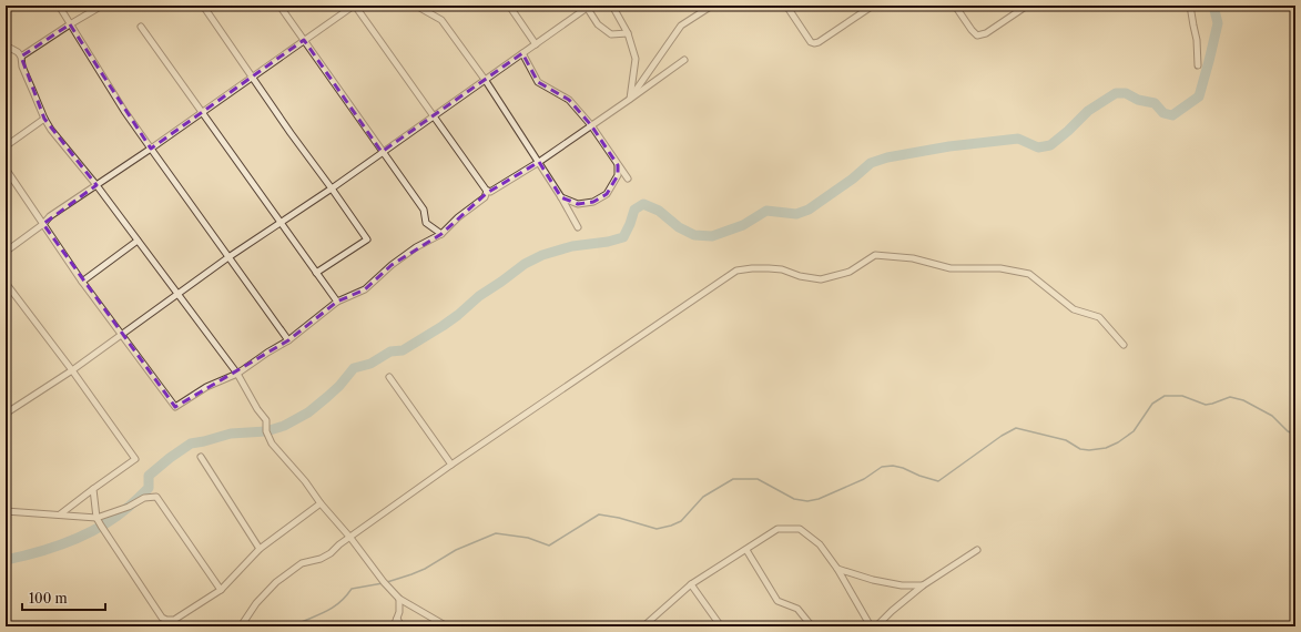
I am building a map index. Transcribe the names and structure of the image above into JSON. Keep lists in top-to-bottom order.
{
  "scale_bar": "100 m"
}
